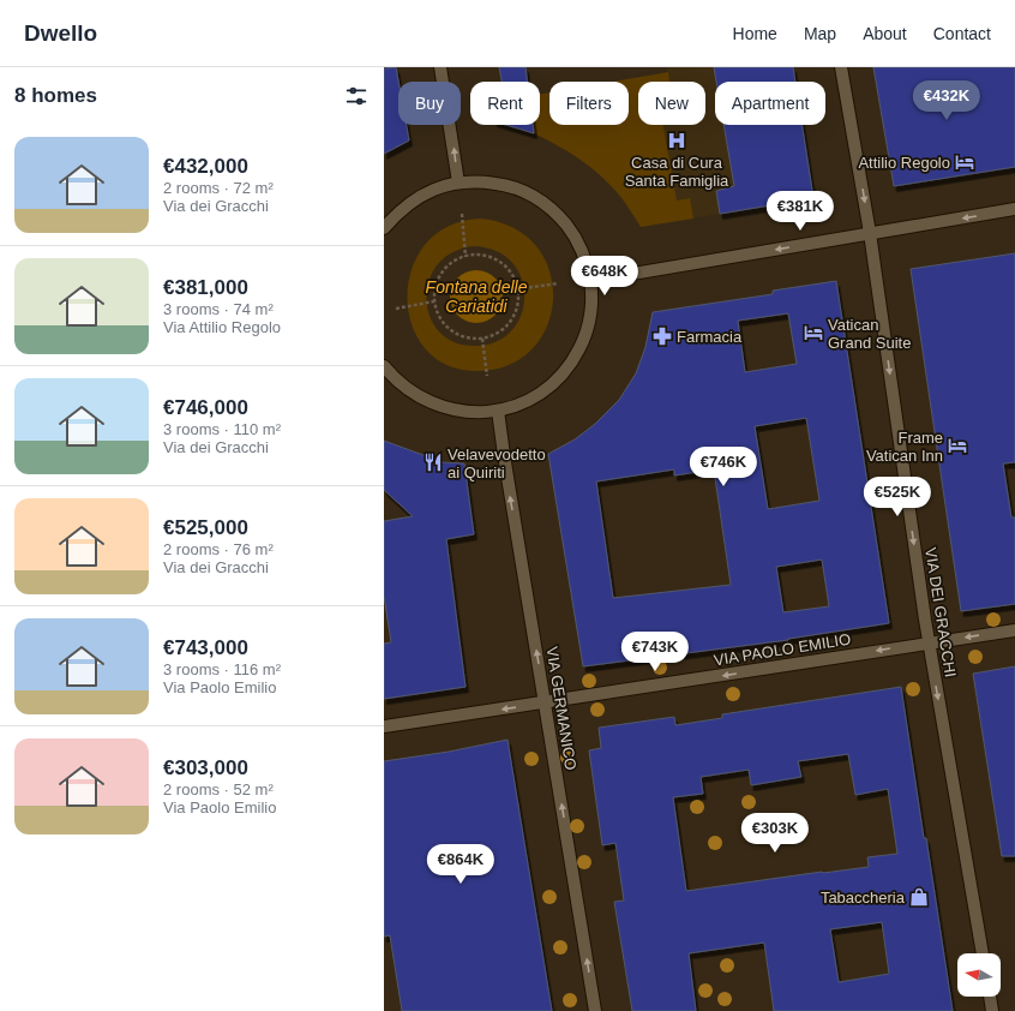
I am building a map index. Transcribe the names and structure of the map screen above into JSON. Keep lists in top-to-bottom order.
{
  "streets": {
    "street": ["VIA DEI GRACCHI", "VIA PAOLO EMILIO", "VIA GERMANICO"]
  },
  "crossings": [
    ["VIA DEI GRACCHI", "VIA PAOLO EMILIO"],
    ["VIA PAOLO EMILIO", "VIA GERMANICO"]
  ],
  "one_way": ["VIA DEI GRACCHI", "VIA PAOLO EMILIO", "VIA GERMANICO"],
  "water": ["Fontana delle Cariatidi"],
  "places": {
    "hospital": ["Casa di Cura Santa Famiglia"],
    "hotel": ["Attilio Regolo", "Vatican Grand Suite", "Frame Vatican Inn"],
    "pharmacy": ["Farmacia"],
    "restaurant": ["Velavevodetto ai Quiriti"],
    "shop": ["Tabaccheria"]
  },
  "north": "left",
  "page": {
    "header": "Dwello",
    "nav": [
      "Home",
      "Map",
      "About",
      "Contact"
    ],
    "heading": "8 homes",
    "price": [
      "€432K",
      "€381K",
      "€648K",
      "€746K",
      "€525K",
      "€743K",
      "€303K",
      "€864K"
    ],
    "chip": [
      "Buy",
      "Rent",
      "Filters",
      "New",
      "Apartment"
    ],
    "list": [
      {
        "name": "€432,000",
        "note": "2 rooms · 72 m² · Via dei Gracchi"
      },
      {
        "name": "€381,000",
        "note": "3 rooms · 74 m² · Via Attilio Regolo"
      },
      {
        "name": "€746,000",
        "note": "3 rooms · 110 m² · Via dei Gracchi"
      },
      {
        "name": "€525,000",
        "note": "2 rooms · 76 m² · Via dei Gracchi"
      },
      {
        "name": "€743,000",
        "note": "3 rooms · 116 m² · Via Paolo Emilio"
      },
      {
        "name": "€303,000",
        "note": "2 rooms · 52 m² · Via Paolo Emilio"
      }
    ]
  }
}
